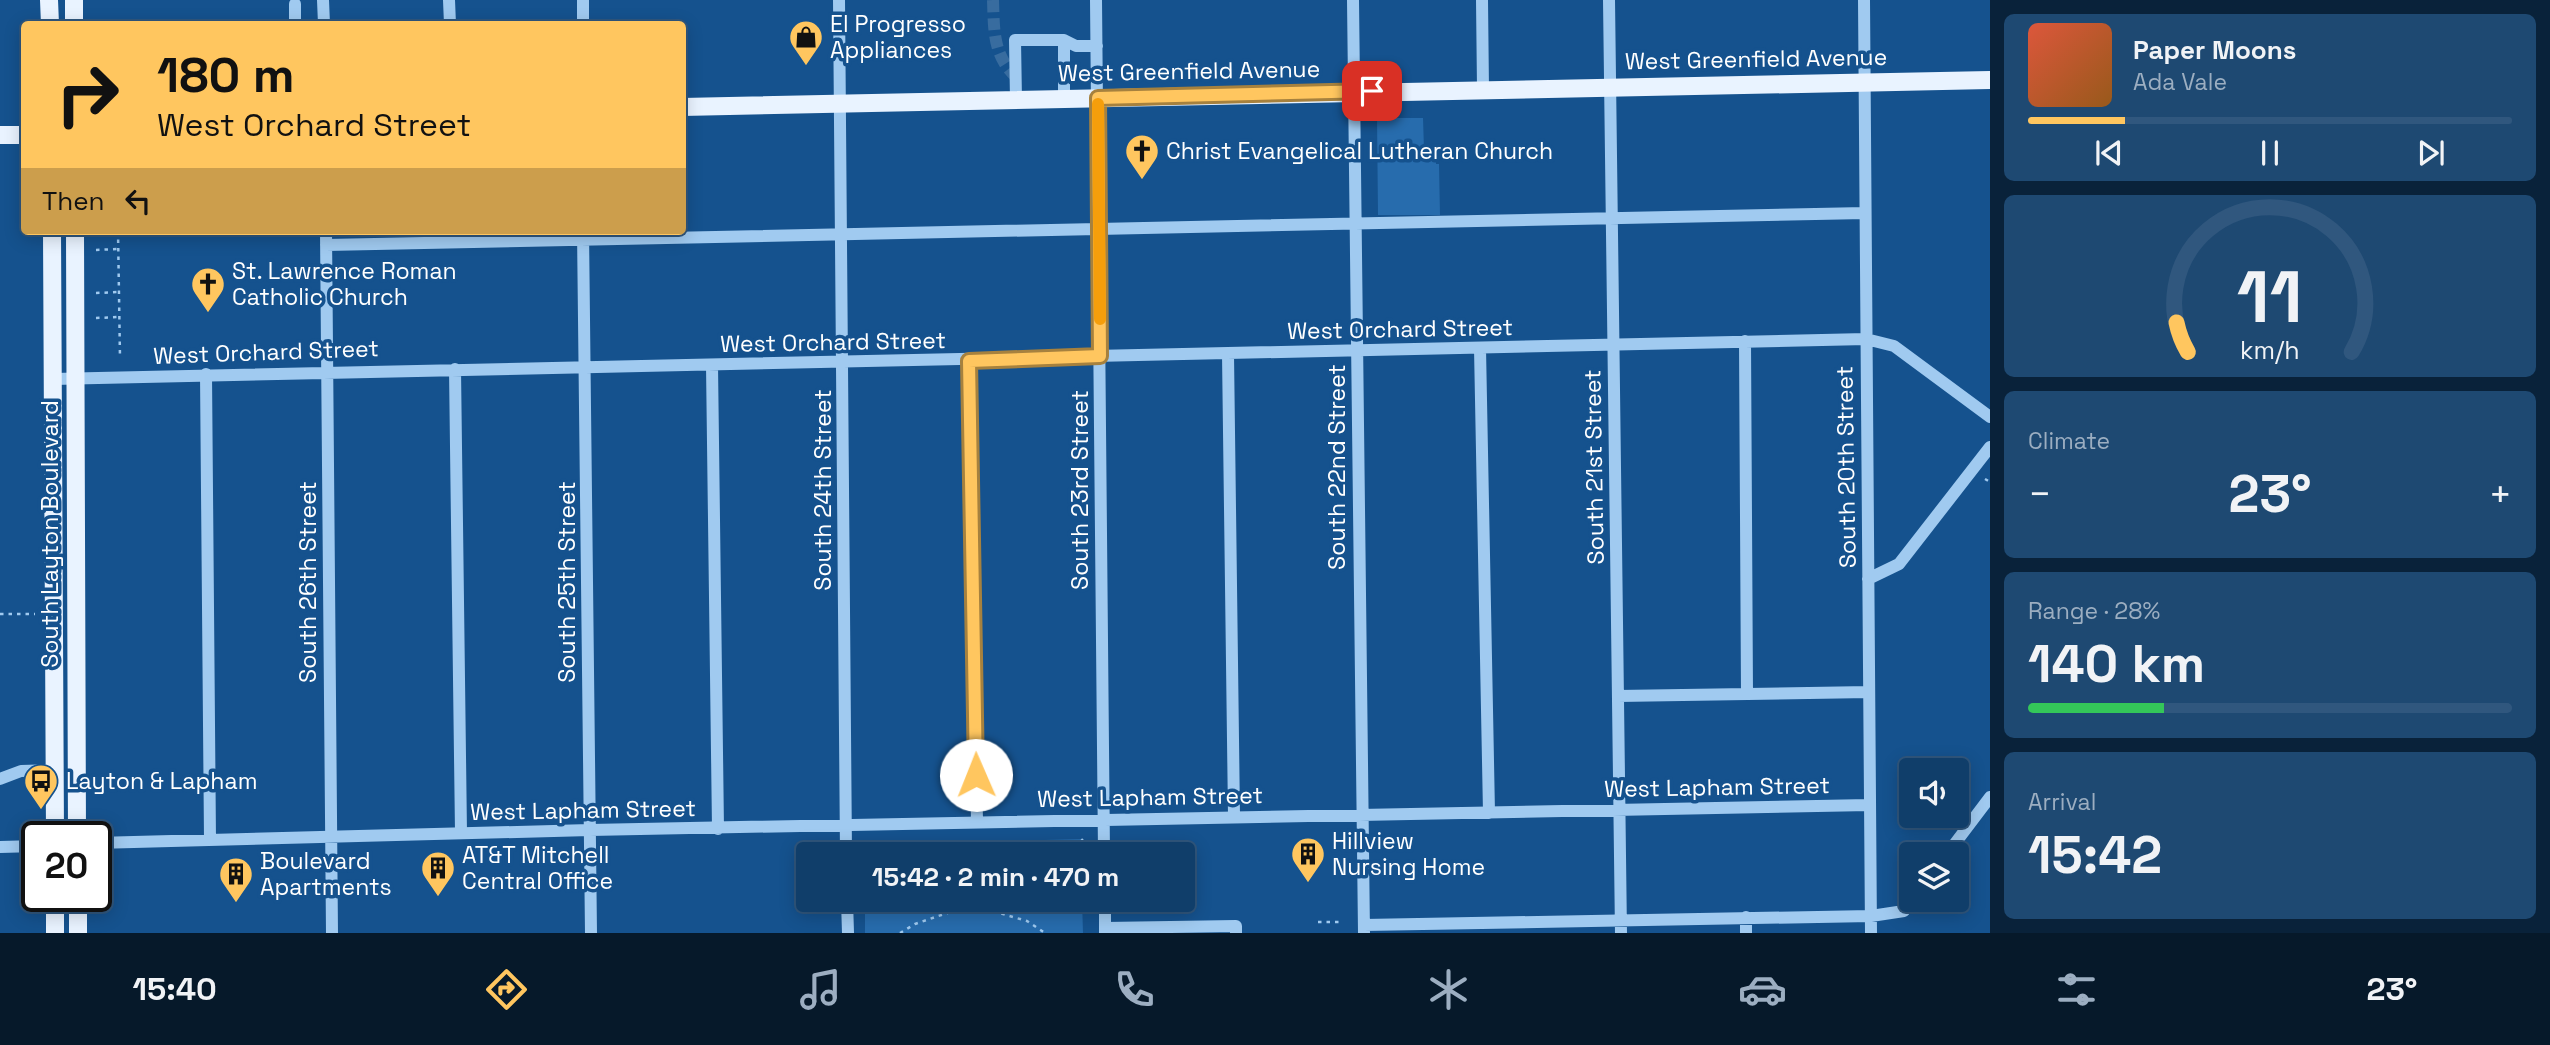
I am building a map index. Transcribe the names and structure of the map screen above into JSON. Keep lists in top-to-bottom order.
{
  "streets": {
    "main road": ["West Greenfield Avenue", "South Layton Boulevard"],
    "street": [
      "West Orchard Street",
      "South 22nd Street",
      "South 21st Street",
      "South 20th Street",
      "South 24th Street",
      "South 23rd Street",
      "South 26th Street",
      "South 25th Street",
      "West Lapham Street"
    ]
  },
  "crossings": [
    ["West Greenfield Avenue", "South 22nd Street"],
    ["West Greenfield Avenue", "South 21st Street"],
    ["West Greenfield Avenue", "South 20th Street"],
    ["West Greenfield Avenue", "South 24th Street"],
    ["West Greenfield Avenue", "South 23rd Street"],
    ["West Orchard Street", "South 22nd Street"],
    ["West Orchard Street", "South 21st Street"],
    ["West Orchard Street", "South 20th Street"],
    ["West Orchard Street", "South 24th Street"],
    ["West Orchard Street", "South 23rd Street"],
    ["West Orchard Street", "South Layton Boulevard"],
    ["West Orchard Street", "South 26th Street"],
    ["West Orchard Street", "South 25th Street"],
    ["South 22nd Street", "West Lapham Street"],
    ["South 21st Street", "West Lapham Street"],
    ["South 20th Street", "West Lapham Street"],
    ["South 24th Street", "West Lapham Street"],
    ["South 23rd Street", "West Lapham Street"],
    ["South 26th Street", "West Lapham Street"],
    ["South 25th Street", "West Lapham Street"]
  ],
  "places": {
    "shop": ["El Progresso Appliances"],
    "church": ["Christ Evangelical Lutheran Church", "St. Lawrence Roman Catholic Church"],
    "bus stop": ["Layton & Lapham"],
    "building": ["Hillview Nursing Home", "AT&T Mitchell Central Office", "Boulevard Apartments"]
  },
  "page": {
    "turn": ["180 m", "West Orchard Street"],
    "song": ["Paper Moons", "Ada Vale"],
    "then": "Then",
    "tile": [
      "Climate",
      ["Range · 28%", "140 km"],
      ["Arrival", "15:42"]
    ],
    "heat": ["−", "23°", "+"],
    "limit": "20",
    "trip": "15:42 · 2 min · 470 m",
    "tabs": ["15:40", "23°"],
    "gauge": ["11", "km/h"]
  }
}
